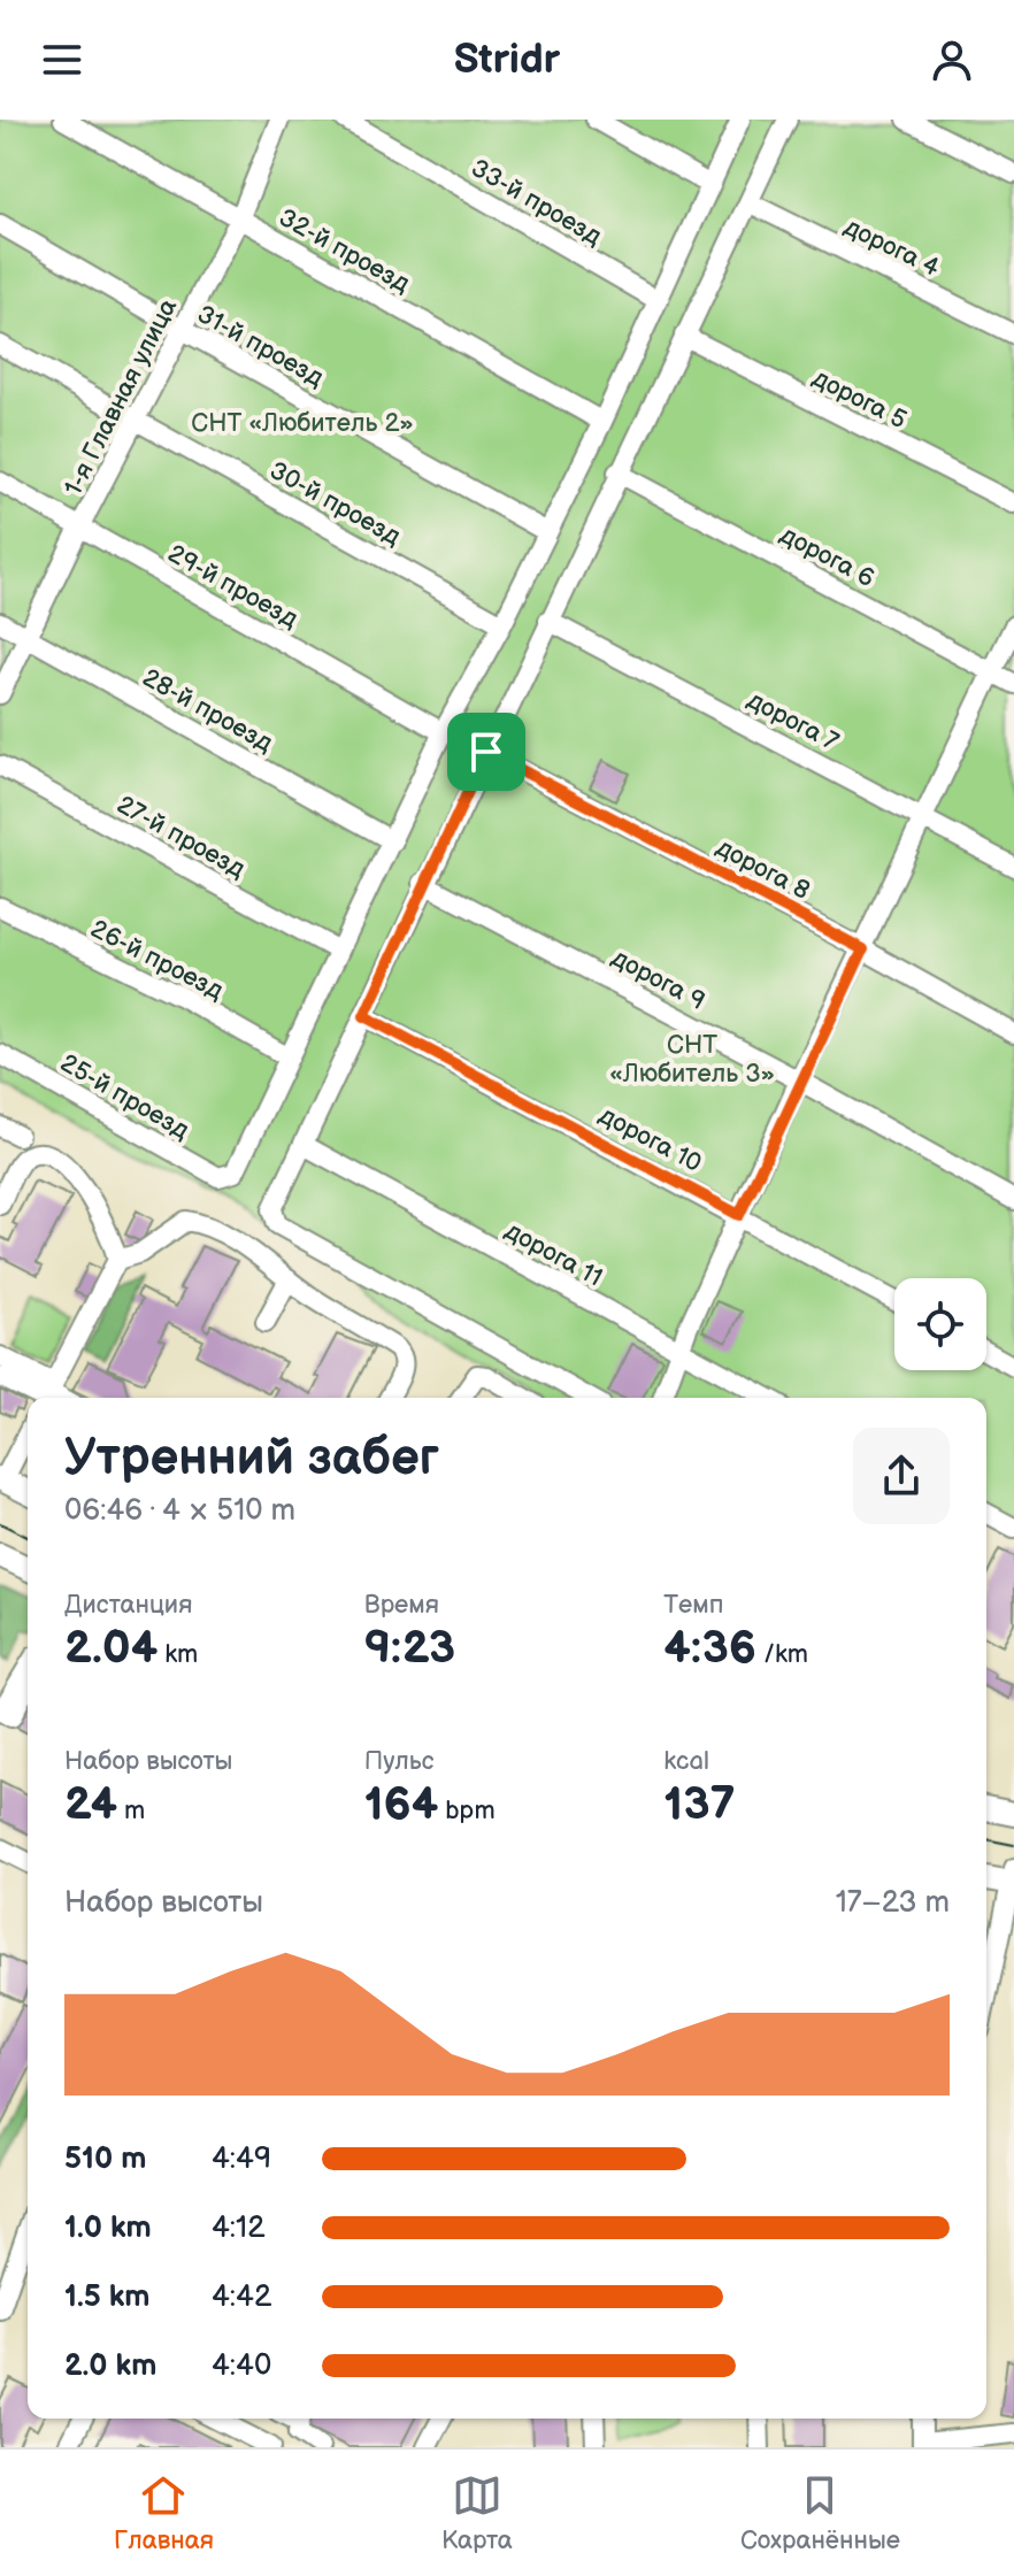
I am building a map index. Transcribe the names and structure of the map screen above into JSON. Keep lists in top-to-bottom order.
{
  "streets": {
    "street": [
      "33-й проезд",
      "дорога 4",
      "32-й проезд",
      "31-й проезд",
      "1-я Главная улица",
      "дорога 5",
      "30-й проезд",
      "дорога 6",
      "29-й проезд",
      "28-й проезд",
      "дорога 7",
      "27-й проезд",
      "дорога 8",
      "26-й проезд",
      "дорога 9",
      "25-й проезд",
      "дорога 10",
      "дорога 11"
    ]
  },
  "crossings": [
    ["32-й проезд", "1-я Главная улица"],
    ["31-й проезд", "1-я Главная улица"],
    ["1-я Главная улица", "30-й проезд"],
    ["1-я Главная улица", "29-й проезд"],
    ["1-я Главная улица", "28-й проезд"],
    ["26-й проезд", "25-й проезд"]
  ],
  "parks": ["СНТ «Любитель 2»", "СНТ «Любитель 3»"],
  "page": {
    "header": "Stridr",
    "heading": ["Утренний забег", "06:46 · 4 × 510 m"],
    "stats": [
      ["Дистанция", "2.04 km"],
      ["Время", "9:23"],
      ["Темп", "4:36 /km"],
      ["Набор высоты", "24 m"],
      ["Пульс", "164 bpm"],
      ["kcal", "137"]
    ],
    "chart": ["Набор высоты", "17–23 m"],
    "list": [
      {
        "name": "510 m",
        "note": "4:49"
      },
      {
        "name": "1.0 km",
        "note": "4:12"
      },
      {
        "name": "1.5 km",
        "note": "4:42"
      },
      {
        "name": "2.0 km",
        "note": "4:40"
      }
    ],
    "tabs": ["Главная", "Карта", "Сохранённые"]
  }
}
